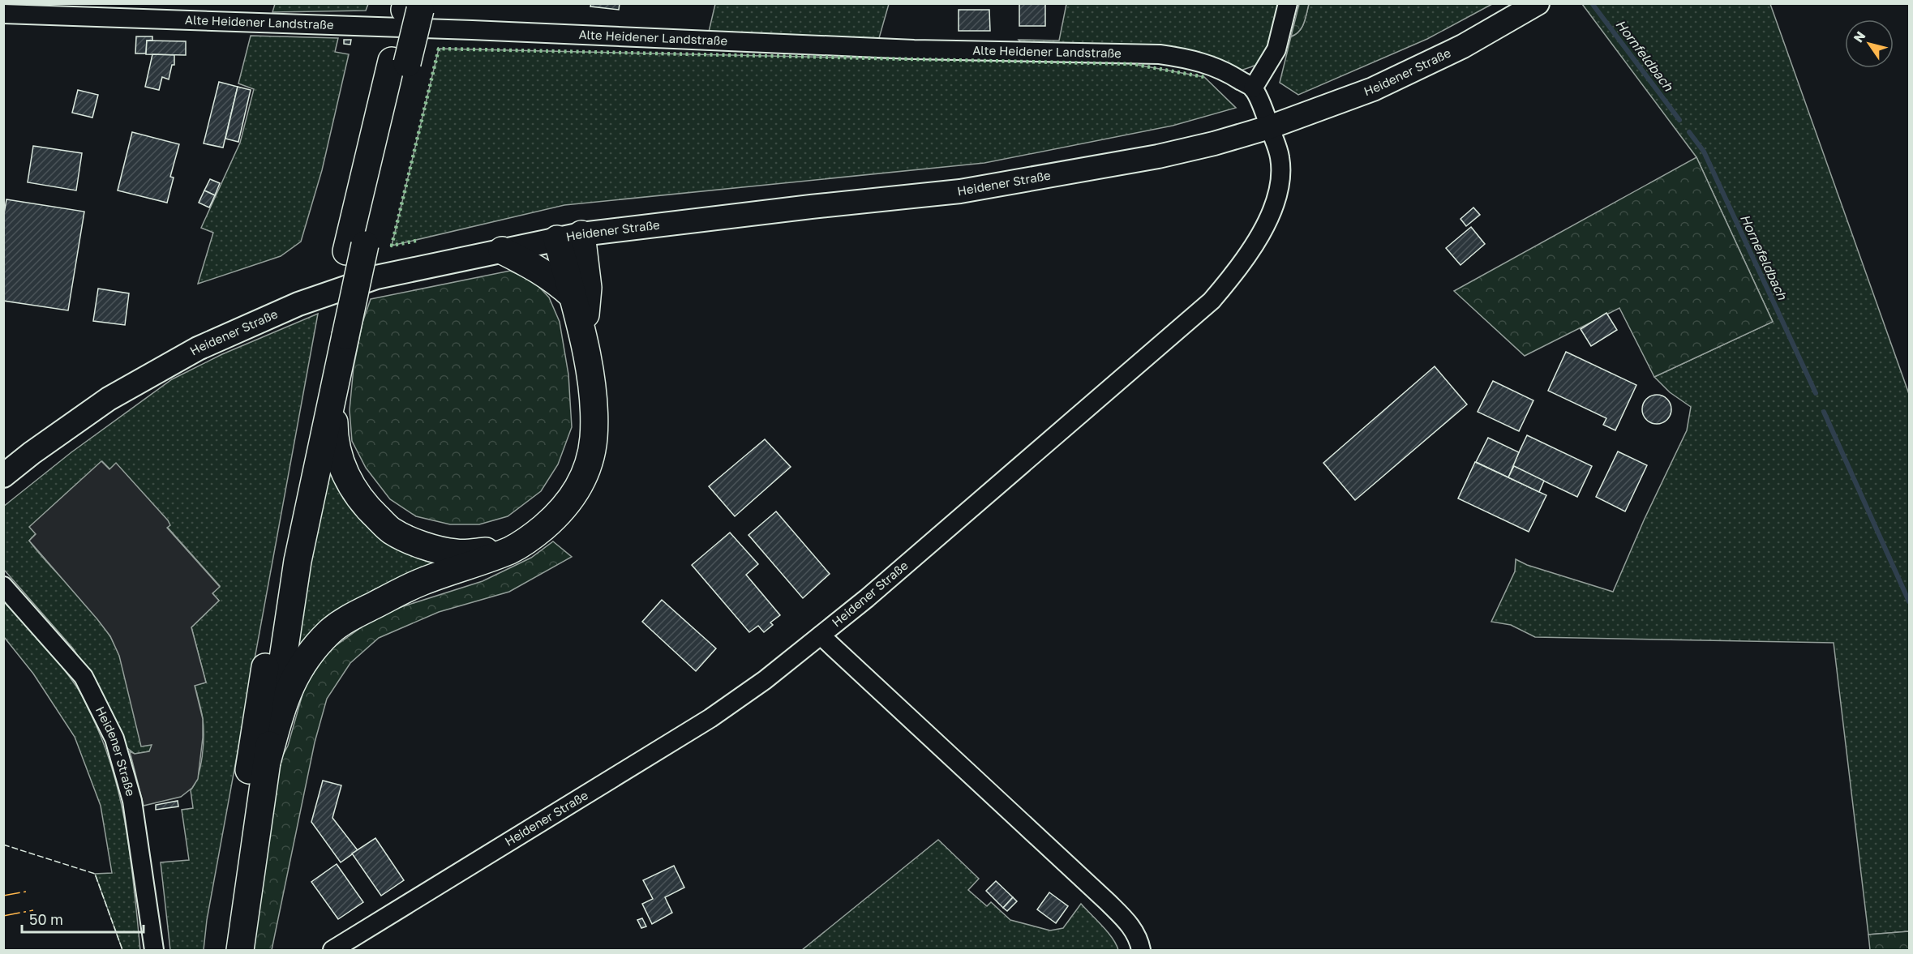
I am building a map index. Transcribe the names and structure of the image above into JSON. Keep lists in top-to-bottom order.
{
  "streets": {
    "main road": ["Heidener Straße"],
    "street": ["Alte Heidener Landstraße"]
  },
  "water": ["Hornfeldbach", "Hornefeldbach"],
  "scale_bar": "50 m",
  "north": "top left"
}
